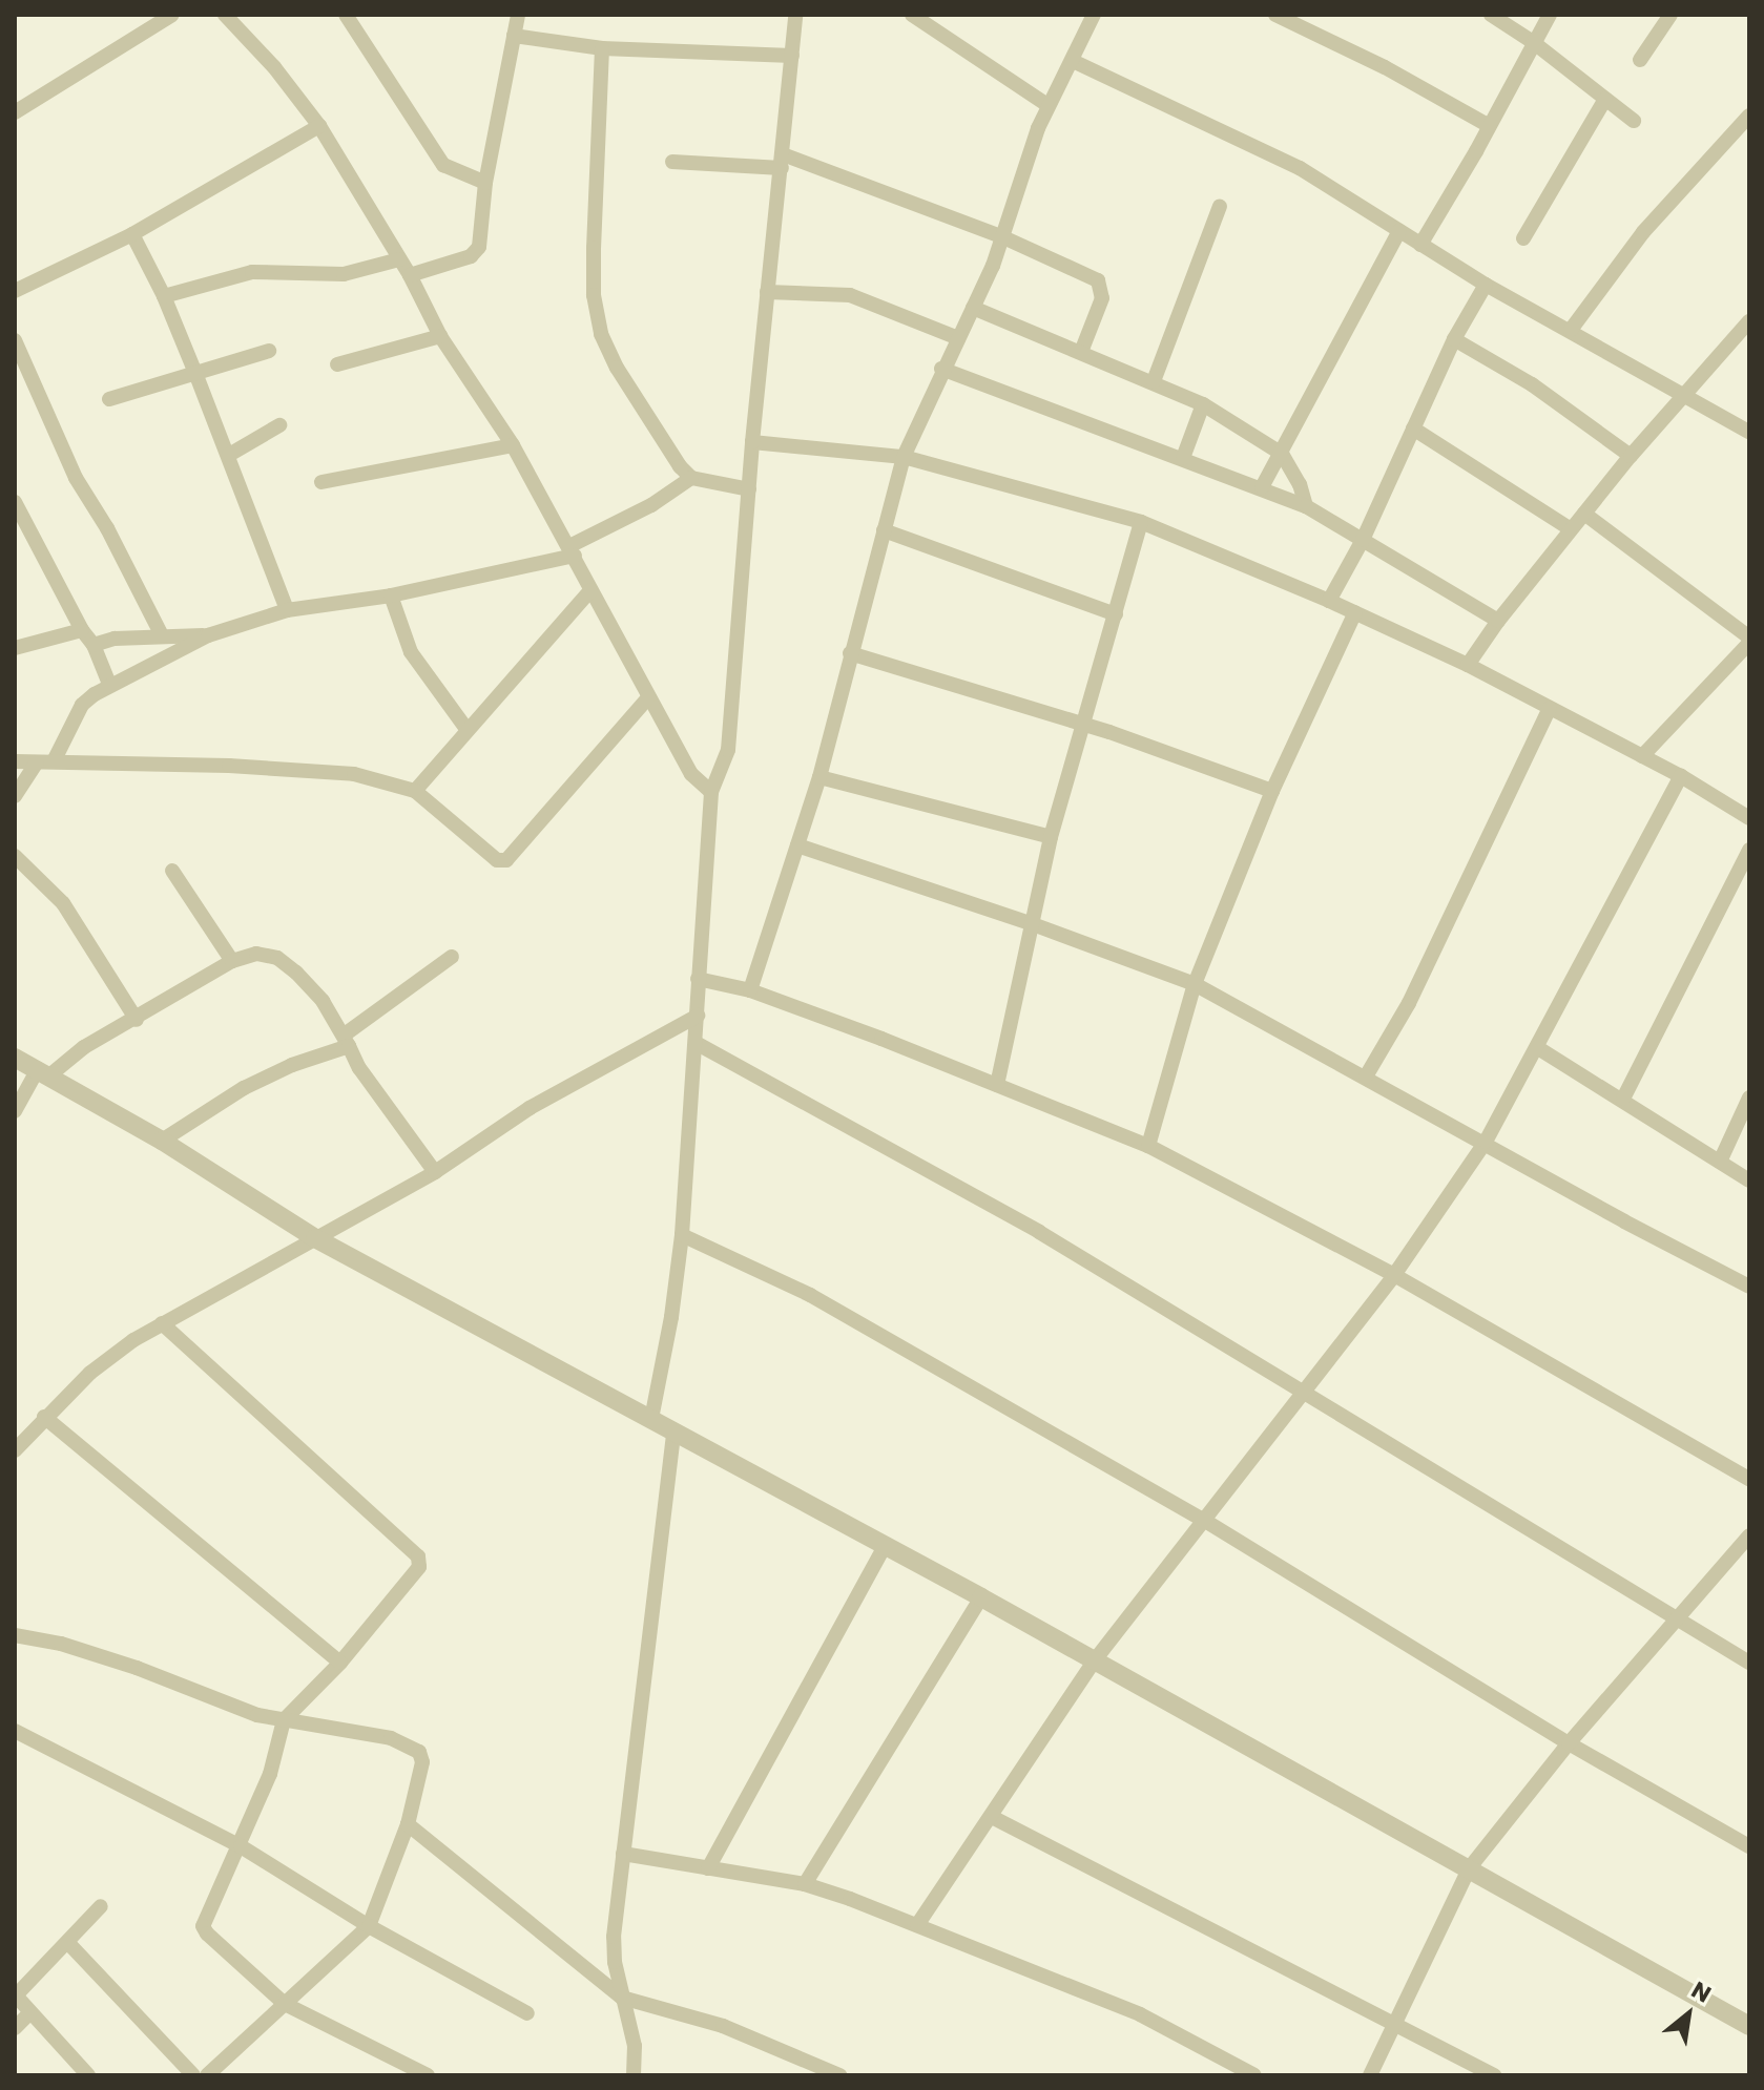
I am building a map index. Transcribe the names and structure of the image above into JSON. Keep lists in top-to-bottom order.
{
  "north": "top right"
}
